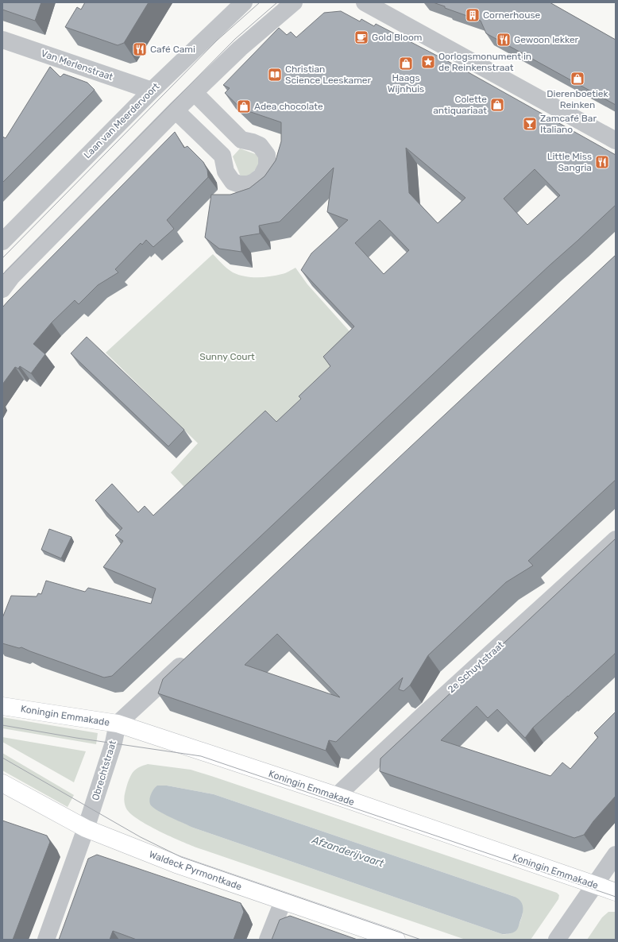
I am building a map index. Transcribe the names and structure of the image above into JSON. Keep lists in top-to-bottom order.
{
  "streets": {
    "main road": ["Koningin Emmakade", "Waldeck Pyrmontkade"],
    "street": [
      "Van Merlenstraat",
      "Laan van Meerdervoort",
      "2e Schuytstraat",
      "Obrechtstraat"
    ]
  },
  "crossings": [
    ["Van Merlenstraat", "Laan van Meerdervoort"],
    ["2e Schuytstraat", "Koningin Emmakade"],
    ["Koningin Emmakade", "Obrechtstraat"],
    ["Obrechtstraat", "Waldeck Pyrmontkade"]
  ],
  "water": ["Afzanderijvaart"],
  "parks": ["Sunny Court"],
  "places": {
    "building": ["Cornerhouse"],
    "cafe": ["Gold Bloom"],
    "restaurant": ["Gewoon lekker", "Café Cami", "Little Miss Sangria"],
    "place": ["Oorlogsmonument in de Reinkenstraat"],
    "shop": [
      "Haags Wijnhuis",
      "Dierenboetiek Reinken",
      "Colette antiquariaat",
      "Adea chocolate"
    ],
    "library": ["Christian Science Leeskamer"],
    "bar": ["Zamcafé Bar Italiano"]
  }
}
